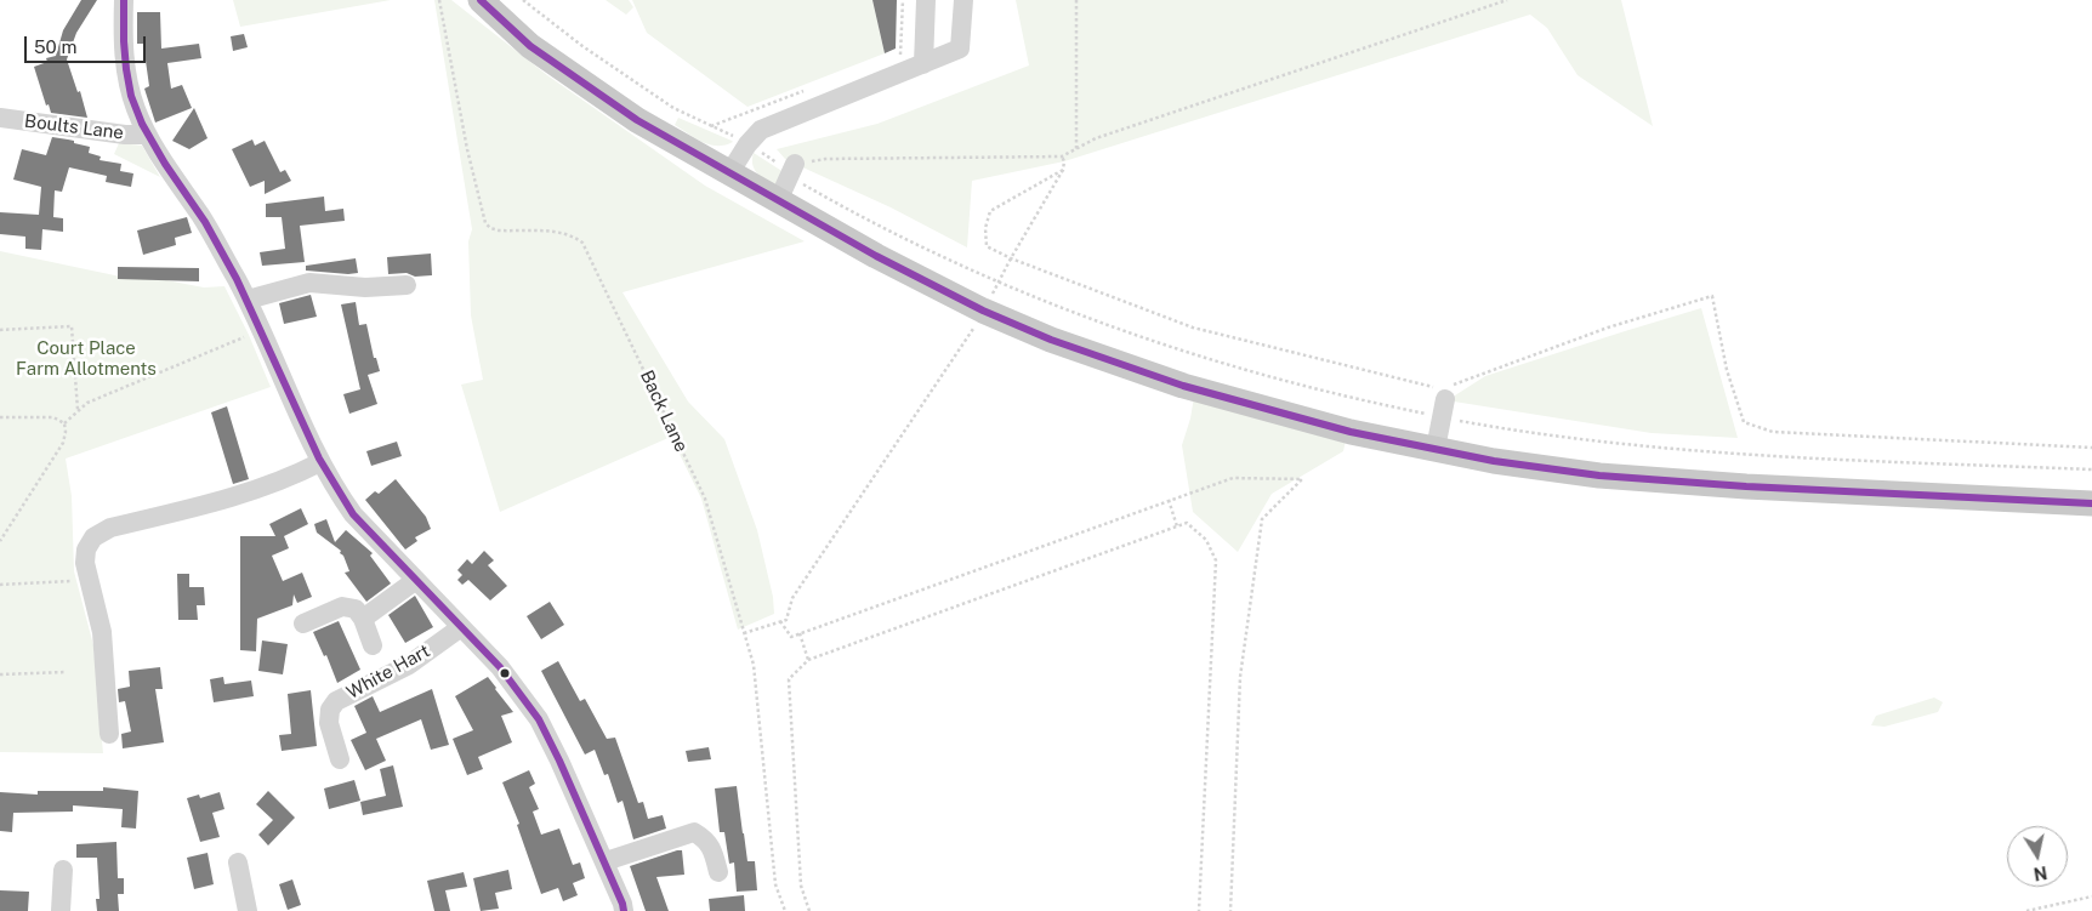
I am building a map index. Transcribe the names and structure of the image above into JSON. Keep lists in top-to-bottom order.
{
  "streets": {
    "street": ["Boults Lane", "White Hart"],
    "path": ["Back Lane"]
  },
  "parks": ["Court Place Farm Allotments"],
  "scale_bar": "50 m",
  "north": "bottom"
}
